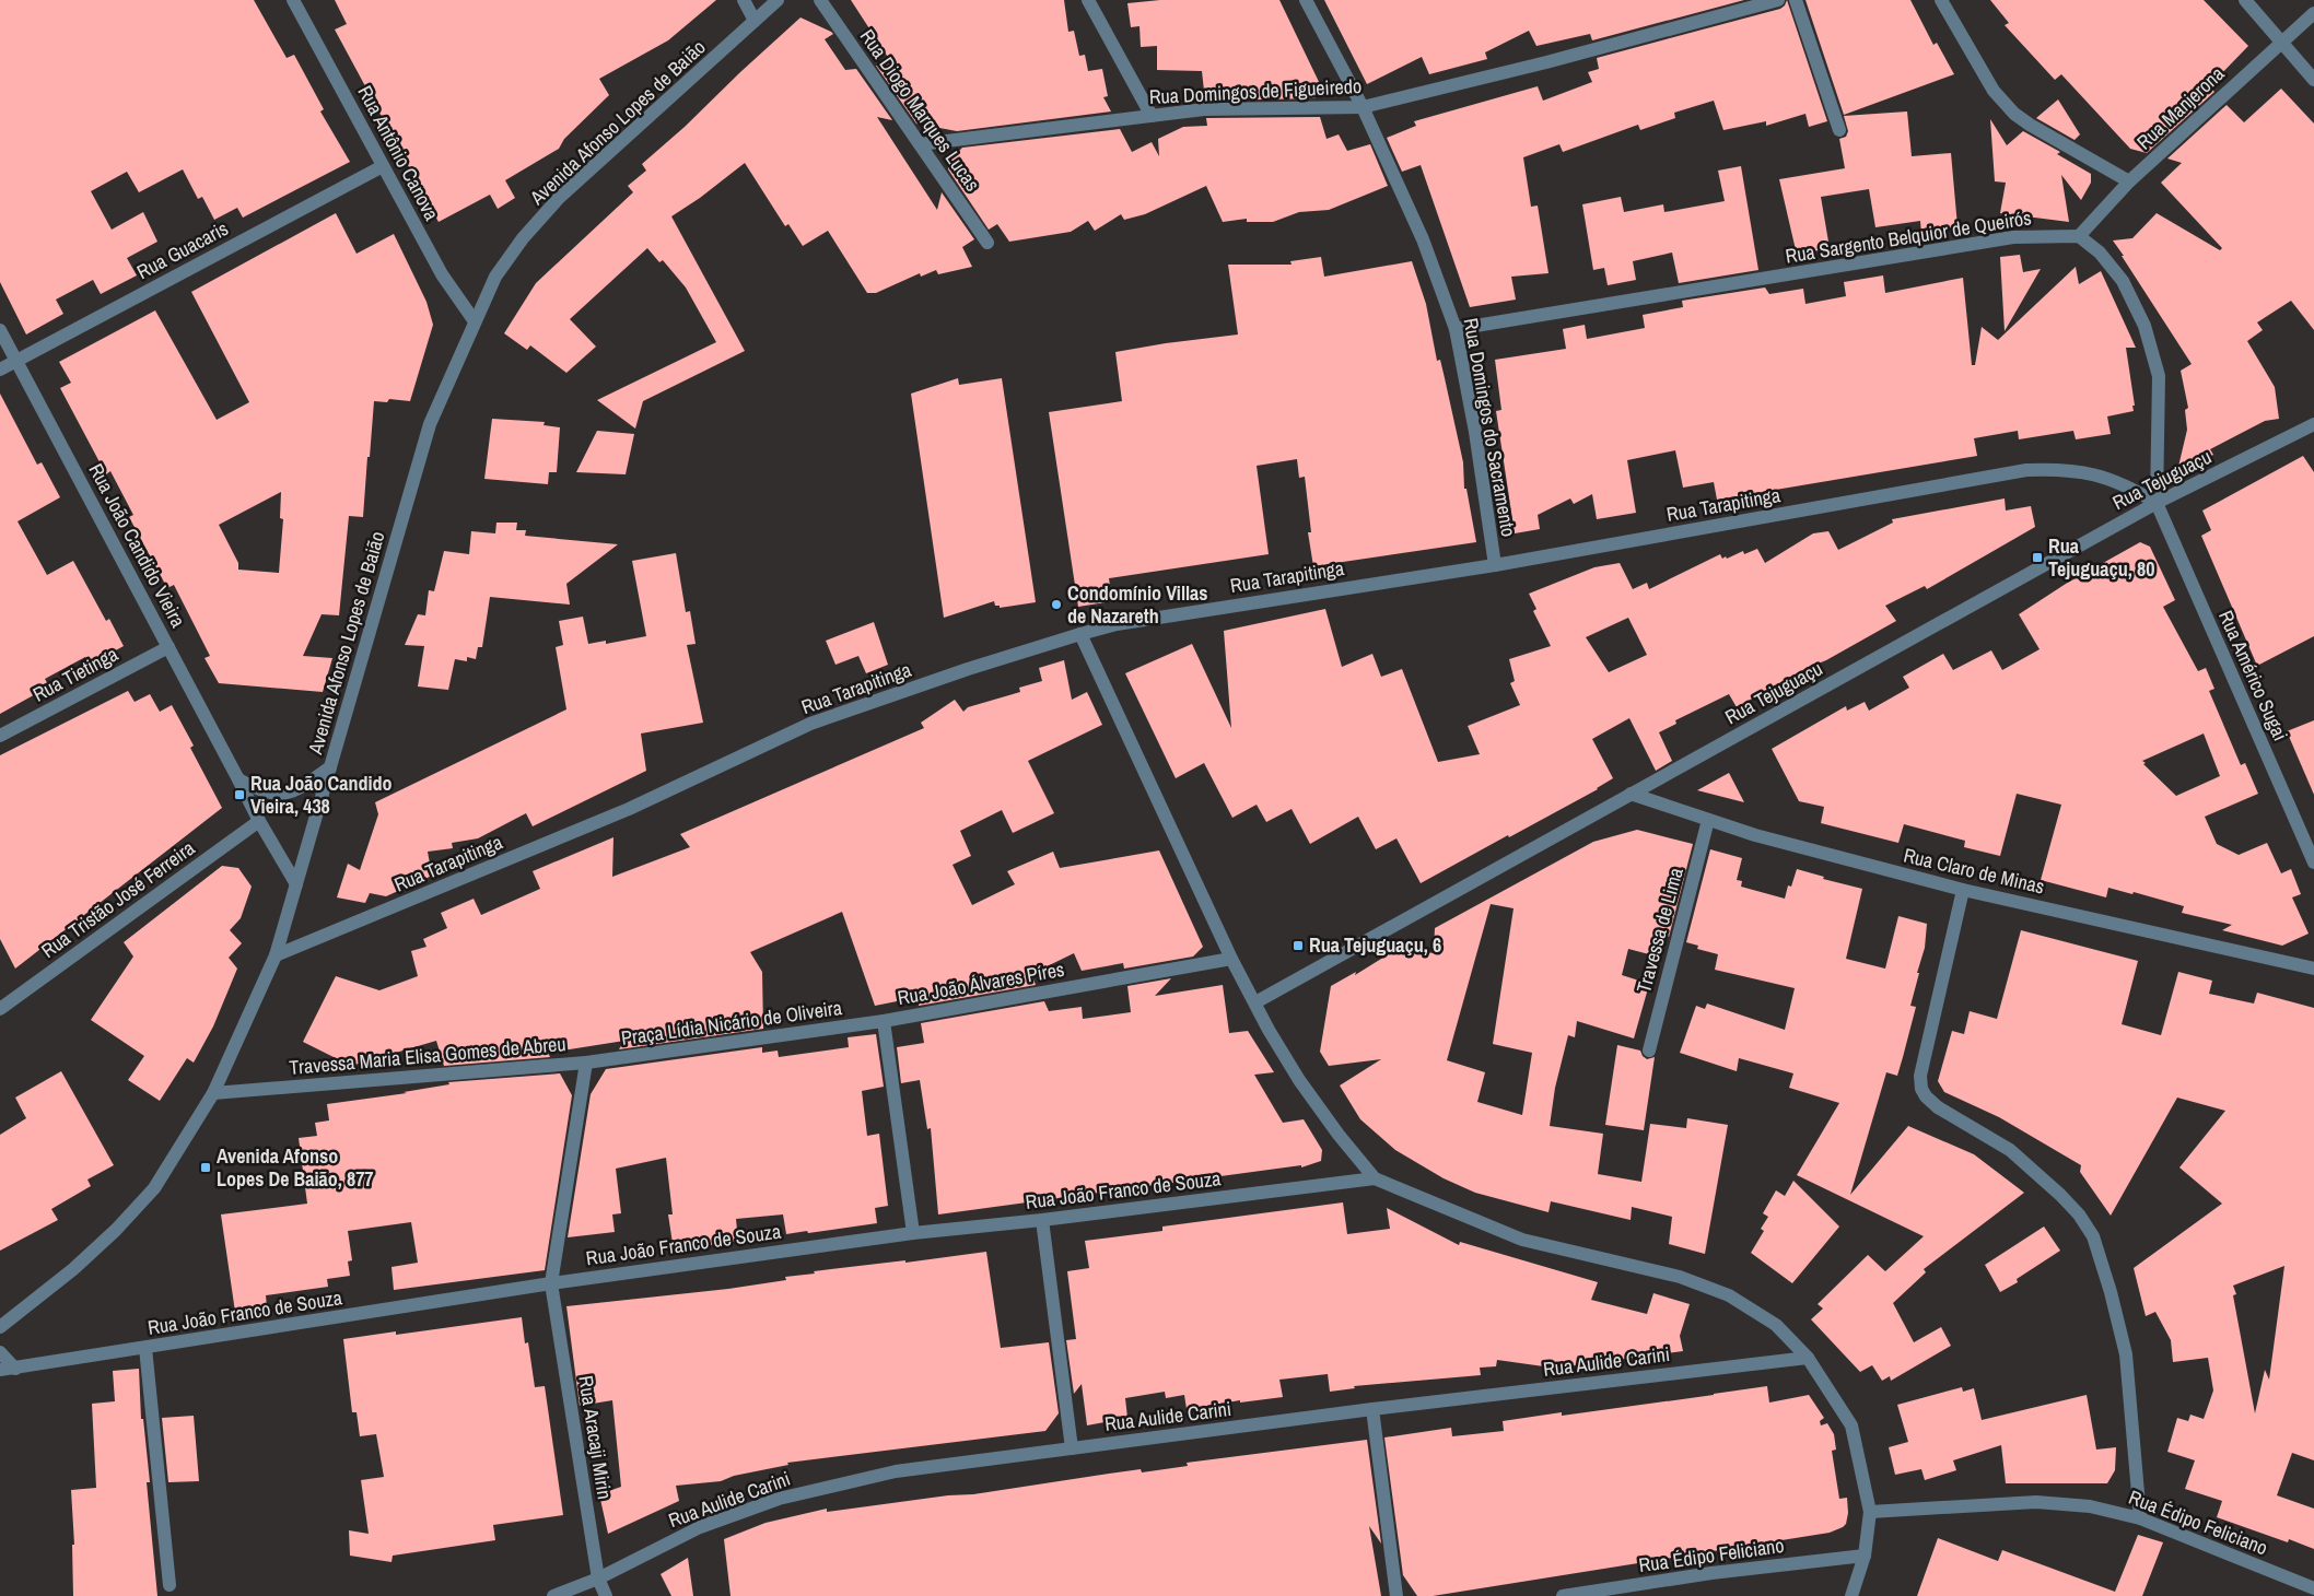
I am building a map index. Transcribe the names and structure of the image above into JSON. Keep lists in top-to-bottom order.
{
  "streets": {
    "street": [
      "Rua Domingos de Figueiredo",
      "Rua Manjerona",
      "Rua Diogo Marques Lucas",
      "Avenida Afonso Lopes de Baião",
      "Rua Antônio Canova",
      "Rua Sargento Belquior de Queirós",
      "Rua Guacaris",
      "Rua Domingos do Sacramento",
      "Rua Tejuguaçu",
      "Rua Tarapitinga",
      "Rua João Candido Vieira",
      "Rua Tietinga",
      "Rua Américo Sugai",
      "Rua Claro de Minas",
      "Rua Tristão José Ferreira",
      "Travessa de Lima",
      "Rua João Álvares Píres",
      "Praça Lídia Nicário de Oliveira",
      "Travessa Maria Elisa Gomes de Abreu",
      "Rua João Franco de Souza",
      "Rua Aulide Carini",
      "Rua Aracaji Mirin",
      "Rua Édipo Feliciano"
    ]
  },
  "crossings": [
    ["Rua Domingos de Figueiredo", "Rua Diogo Marques Lucas"],
    ["Rua Domingos de Figueiredo", "Rua Domingos do Sacramento"],
    ["Rua Manjerona", "Rua Sargento Belquior de Queirós"],
    ["Avenida Afonso Lopes de Baião", "Rua Antônio Canova"],
    ["Avenida Afonso Lopes de Baião", "Rua Tarapitinga"],
    ["Avenida Afonso Lopes de Baião", "Rua João Candido Vieira"],
    ["Avenida Afonso Lopes de Baião", "Travessa Maria Elisa Gomes de Abreu"],
    ["Rua Antônio Canova", "Rua Guacaris"],
    ["Rua Sargento Belquior de Queirós", "Rua Domingos do Sacramento"],
    ["Rua Guacaris", "Rua João Candido Vieira"],
    ["Rua Domingos do Sacramento", "Rua Tarapitinga"],
    ["Rua Tejuguaçu", "Rua Tarapitinga"],
    ["Rua Tejuguaçu", "Rua Américo Sugai"],
    ["Rua Tejuguaçu", "Rua Claro de Minas"],
    ["Rua Tarapitinga", "Rua Américo Sugai"],
    ["Rua João Candido Vieira", "Rua Tietinga"],
    ["Rua João Candido Vieira", "Rua Tristão José Ferreira"],
    ["Rua Claro de Minas", "Travessa de Lima"],
    ["Rua João Álvares Píres", "Praça Lídia Nicário de Oliveira"],
    ["Rua João Álvares Píres", "Rua João Franco de Souza"],
    ["Praça Lídia Nicário de Oliveira", "Travessa Maria Elisa Gomes de Abreu"],
    ["Travessa Maria Elisa Gomes de Abreu", "Rua João Franco de Souza"],
    ["Travessa Maria Elisa Gomes de Abreu", "Rua Aracaji Mirin"],
    ["Rua João Franco de Souza", "Rua Aracaji Mirin"],
    ["Rua Aulide Carini", "Rua Aracaji Mirin"]
  ],
  "places": {
    "transit": [
      "Rua Tejuguaçu, 80",
      "Rua João Candido Vieira, 438",
      "Rua Tejuguaçu, 6",
      "Avenida Afonso Lopes De Baião, 877"
    ],
    "other": ["Condomínio Villas de Nazareth"]
  }
}
